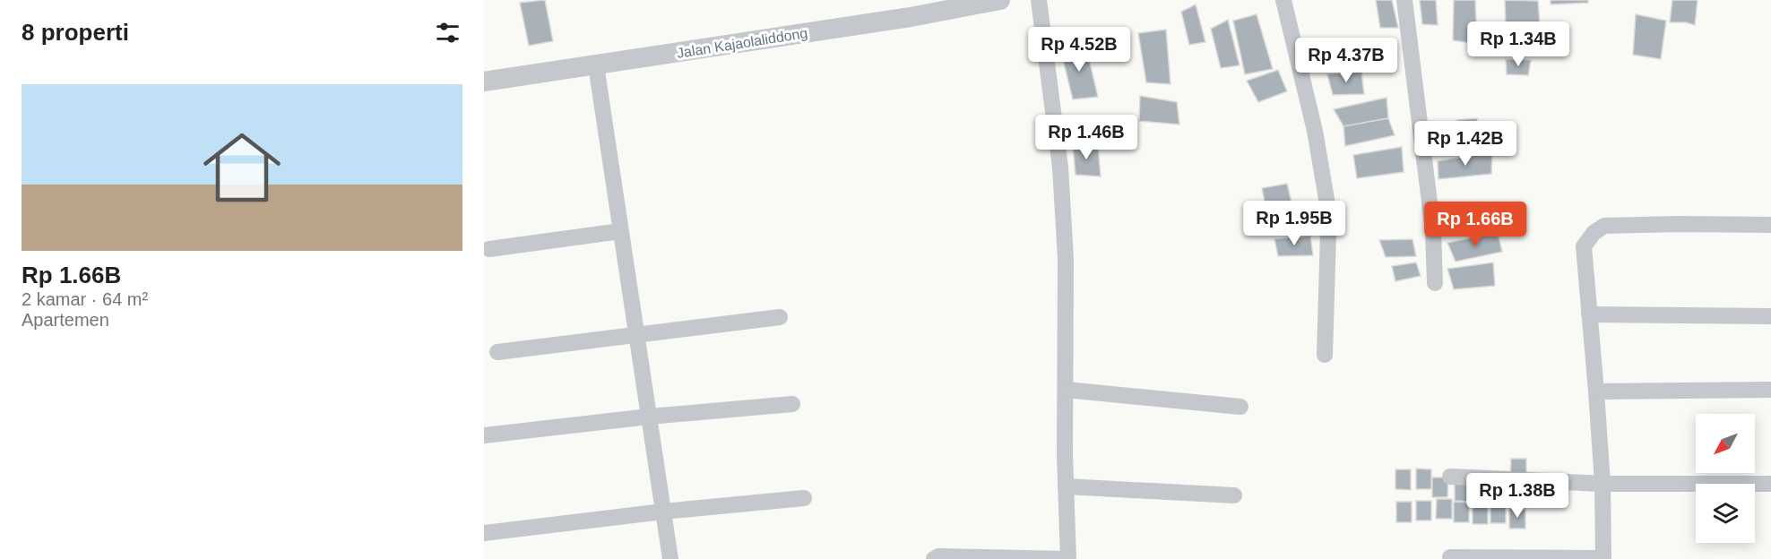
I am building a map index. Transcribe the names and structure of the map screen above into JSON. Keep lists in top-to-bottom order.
{
  "streets": {
    "street": ["Jalan Kajaolaliddong"]
  },
  "north": "bottom left",
  "page": {
    "heading": "8 properti",
    "price": [
      "Rp 1.34B",
      "Rp 4.52B",
      "Rp 4.37B",
      "Rp 1.46B",
      "Rp 1.42B",
      "Rp 1.95B",
      "Rp 1.66B",
      "Rp 1.38B"
    ],
    "list": [
      {
        "name": "Rp 1.66B",
        "note": "2 kamar · 64 m² · Apartemen"
      }
    ]
  }
}
